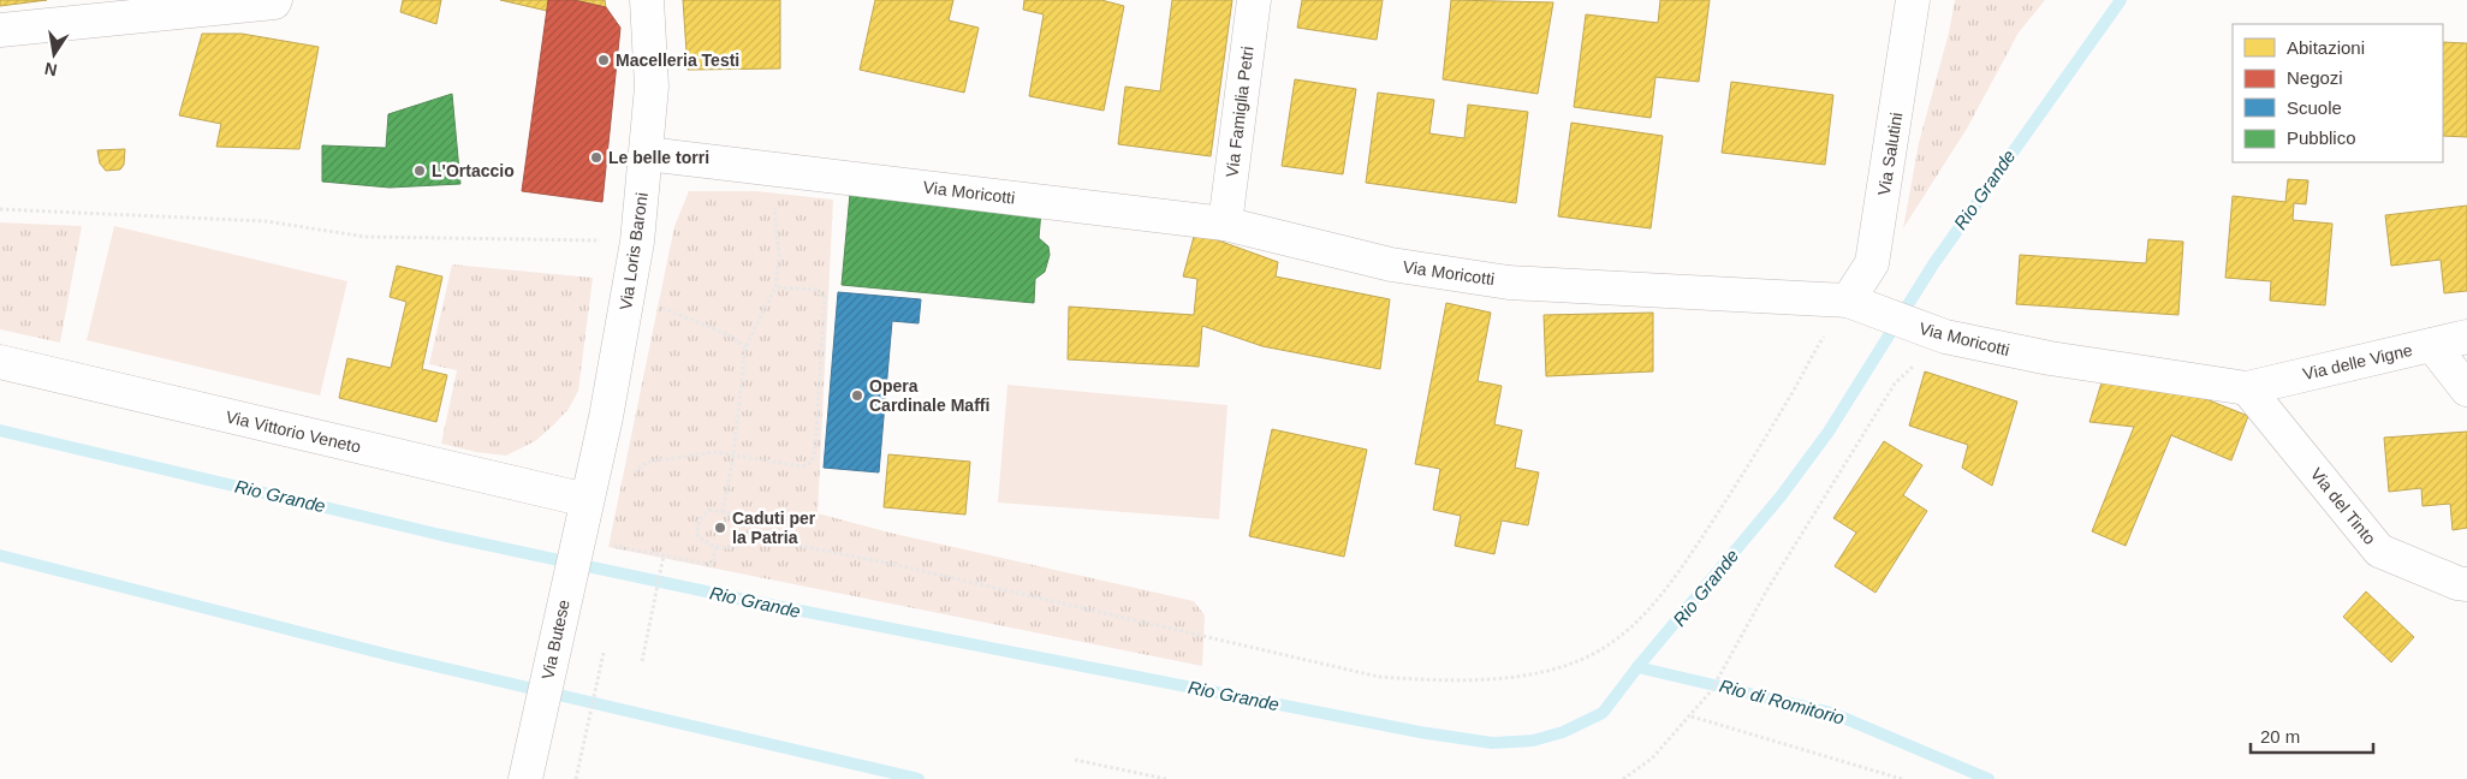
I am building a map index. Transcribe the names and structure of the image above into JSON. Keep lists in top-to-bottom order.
{
  "streets": {
    "street": [
      "Via Famiglia Petri",
      "Via Salutini",
      "Via Moricotti",
      "Via Loris Baroni",
      "Via delle Vigne",
      "Via Vittorio Veneto",
      "Via del Tinto",
      "Via Butese"
    ]
  },
  "crossings": [
    ["Via Famiglia Petri", "Via Moricotti"],
    ["Via Salutini", "Via Moricotti"],
    ["Via Moricotti", "Via Loris Baroni"],
    ["Via Moricotti", "Via delle Vigne"],
    ["Via Moricotti", "Via del Tinto"],
    ["Via Loris Baroni", "Via Vittorio Veneto"],
    ["Via Loris Baroni", "Via Butese"],
    ["Via delle Vigne", "Via del Tinto"],
    ["Via Vittorio Veneto", "Via Butese"]
  ],
  "water": ["Rio Grande", "Rio di Romitorio"],
  "places": [
    "Macelleria Testi",
    "Le belle torri",
    "L'Ortaccio",
    "Opera Cardinale Maffi",
    "Caduti per la Patria"
  ],
  "legend": [
    "Abitazioni",
    "Negozi",
    "Scuole",
    "Pubblico"
  ],
  "scale_bar": "20 m",
  "north": "bottom"
}
